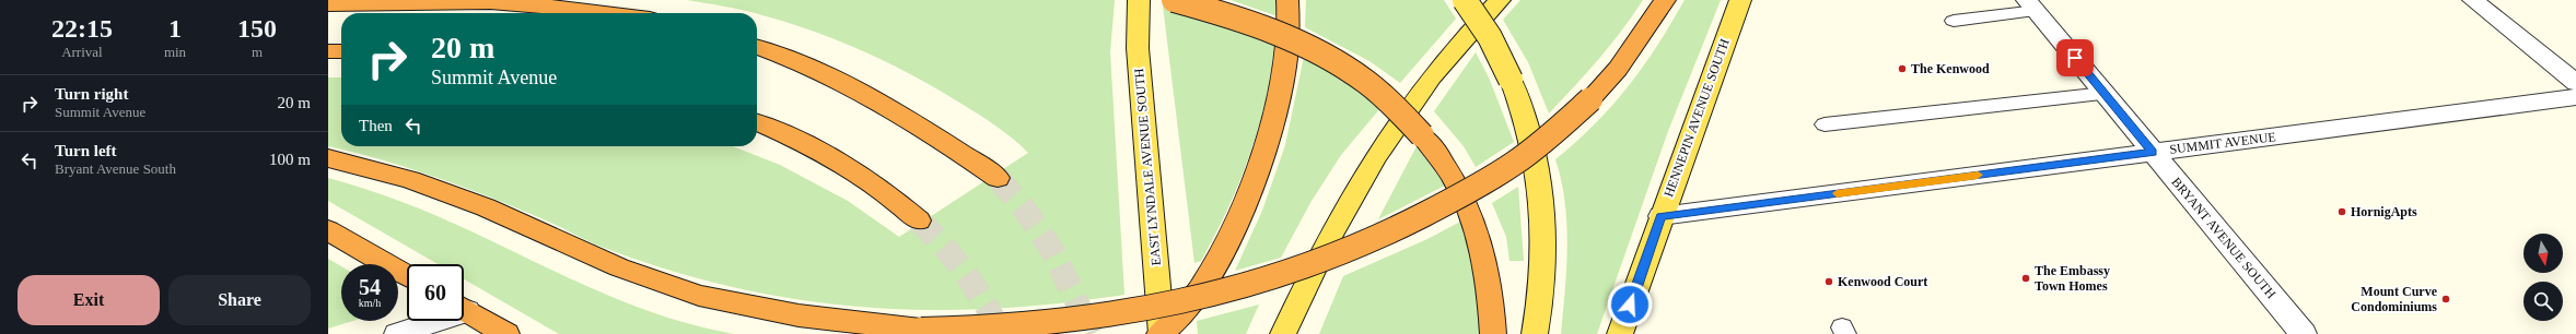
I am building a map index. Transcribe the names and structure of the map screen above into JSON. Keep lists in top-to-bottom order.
{
  "streets": {
    "main road": ["HENNEPIN AVENUE SOUTH", "EAST LYNDALE AVENUE SOUTH"],
    "street": ["SUMMIT AVENUE", "BRYANT AVENUE SOUTH"]
  },
  "crossings": [
    ["HENNEPIN AVENUE SOUTH", "SUMMIT AVENUE"],
    ["SUMMIT AVENUE", "BRYANT AVENUE SOUTH"]
  ],
  "places": [
    "The Kenwood",
    "HornigApts",
    "The Embassy Town Homes",
    "Kenwood Court",
    "Mount Curve Condominiums"
  ],
  "north": "bottom",
  "page": {
    "eta": [
      "22:15",
      "Arrival",
      "1",
      "min",
      "150",
      "m"
    ],
    "turn": ["20 m", "Summit Avenue"],
    "list": [
      {
        "name": "Turn right",
        "note": "Summit Avenue",
        "value": "20 m"
      },
      {
        "name": "Turn left",
        "note": "Bryant Avenue South",
        "value": "100 m"
      }
    ],
    "then": "Then",
    "speed": "54 km/h",
    "limit": "60",
    "buttons": ["Exit", "Share"]
  }
}
